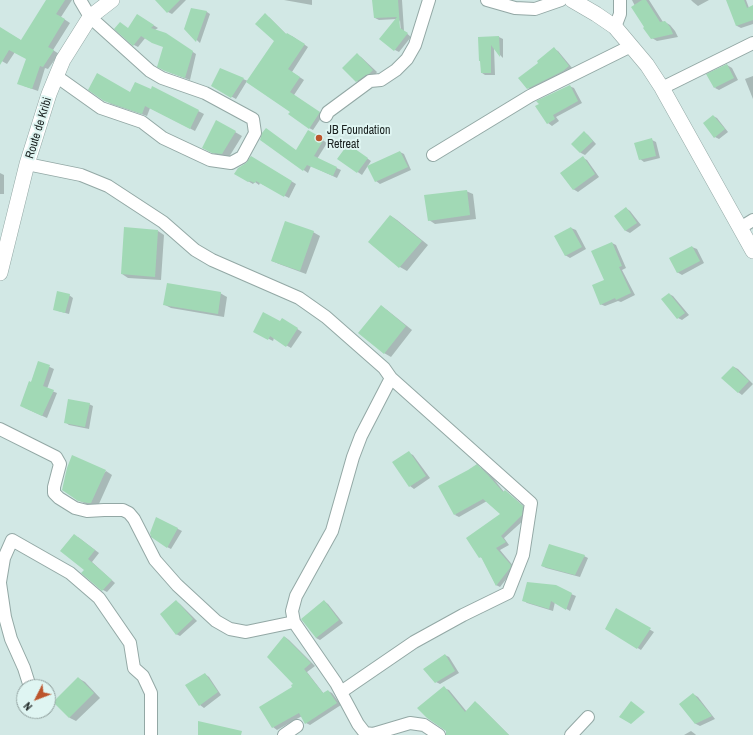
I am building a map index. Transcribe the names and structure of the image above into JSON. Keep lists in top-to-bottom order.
{
  "streets": {
    "main road": ["Route de Kribi"]
  },
  "places": ["JB Foundation Retreat"],
  "north": "bottom left"
}
